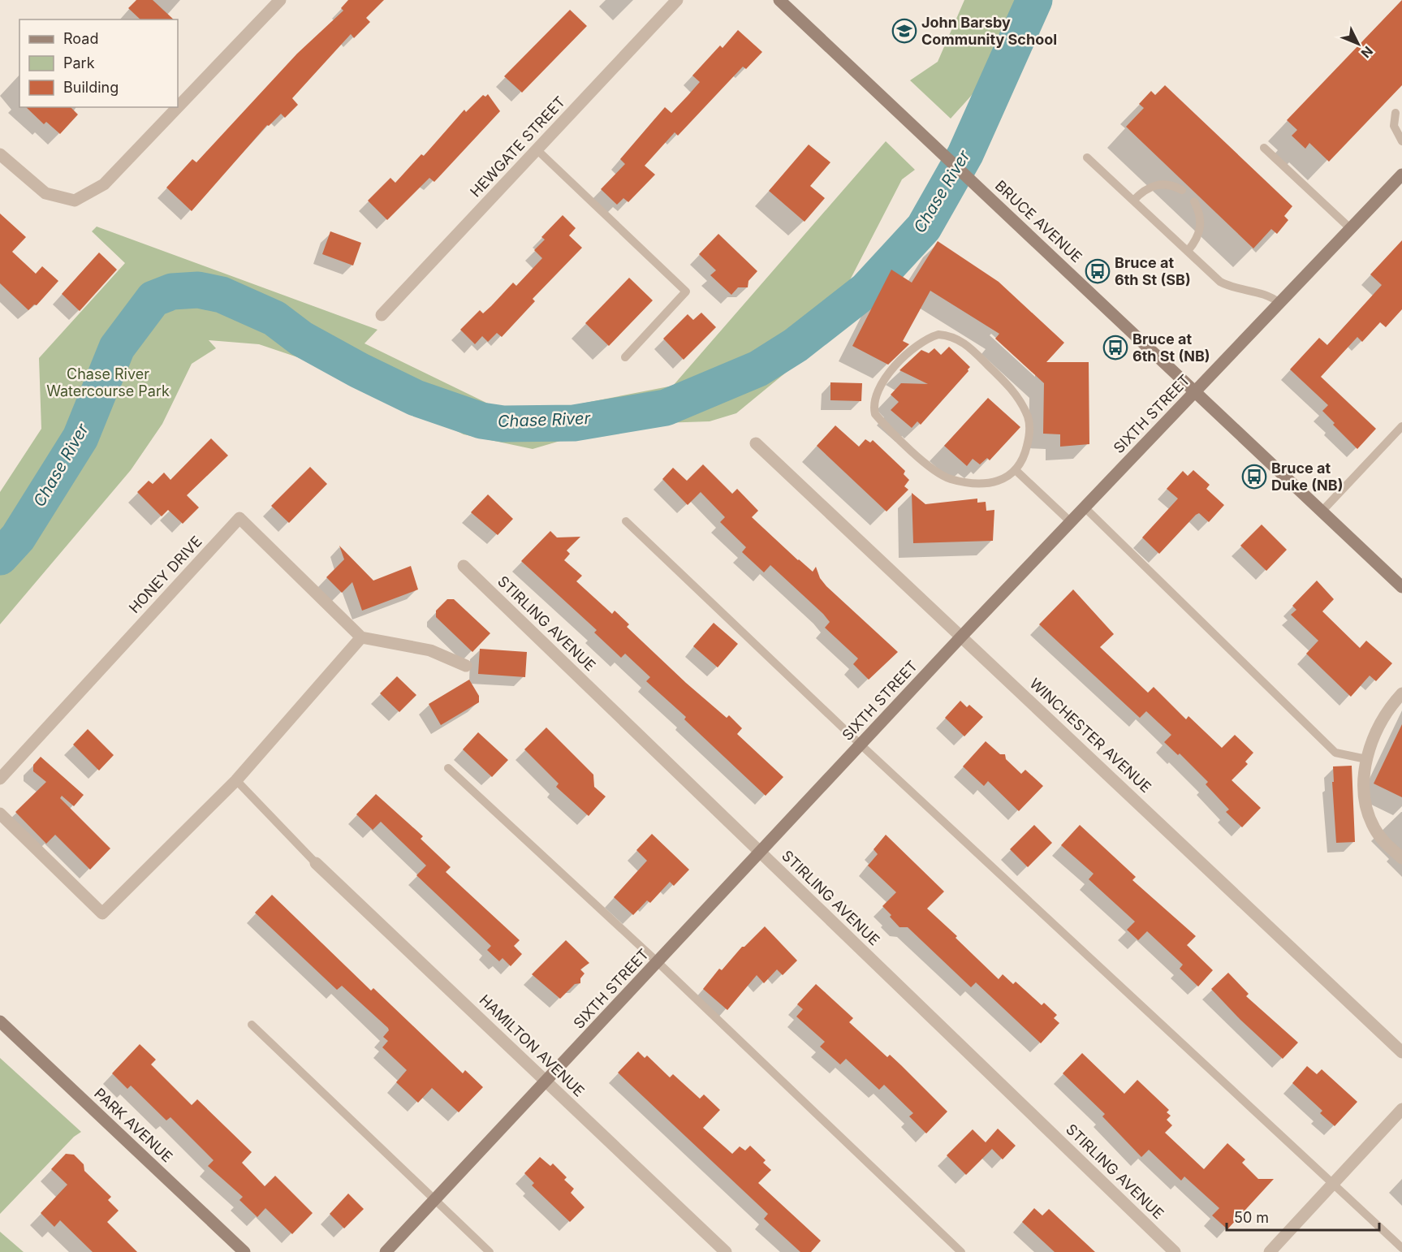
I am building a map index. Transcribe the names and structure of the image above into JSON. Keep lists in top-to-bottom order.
{
  "streets": {
    "street": [
      "HEWGATE STREET",
      "BRUCE AVENUE",
      "SIXTH STREET",
      "HONEY DRIVE",
      "STIRLING AVENUE",
      "WINCHESTER AVENUE",
      "HAMILTON AVENUE",
      "PARK AVENUE"
    ]
  },
  "crossings": [
    ["BRUCE AVENUE", "SIXTH STREET"],
    ["SIXTH STREET", "STIRLING AVENUE"],
    ["SIXTH STREET", "WINCHESTER AVENUE"],
    ["SIXTH STREET", "HAMILTON AVENUE"]
  ],
  "water": ["Chase River"],
  "parks": ["Chase River Watercourse Park"],
  "places": {
    "school or university": ["John Barsby Community School"],
    "bus stop": ["Bruce at 6th St (SB)", "Bruce at 6th St (NB)", "Bruce at Duke (NB)"]
  },
  "legend": ["Road", "Park", "Building"],
  "scale_bar": "50 m",
  "north": "bottom right"
}
